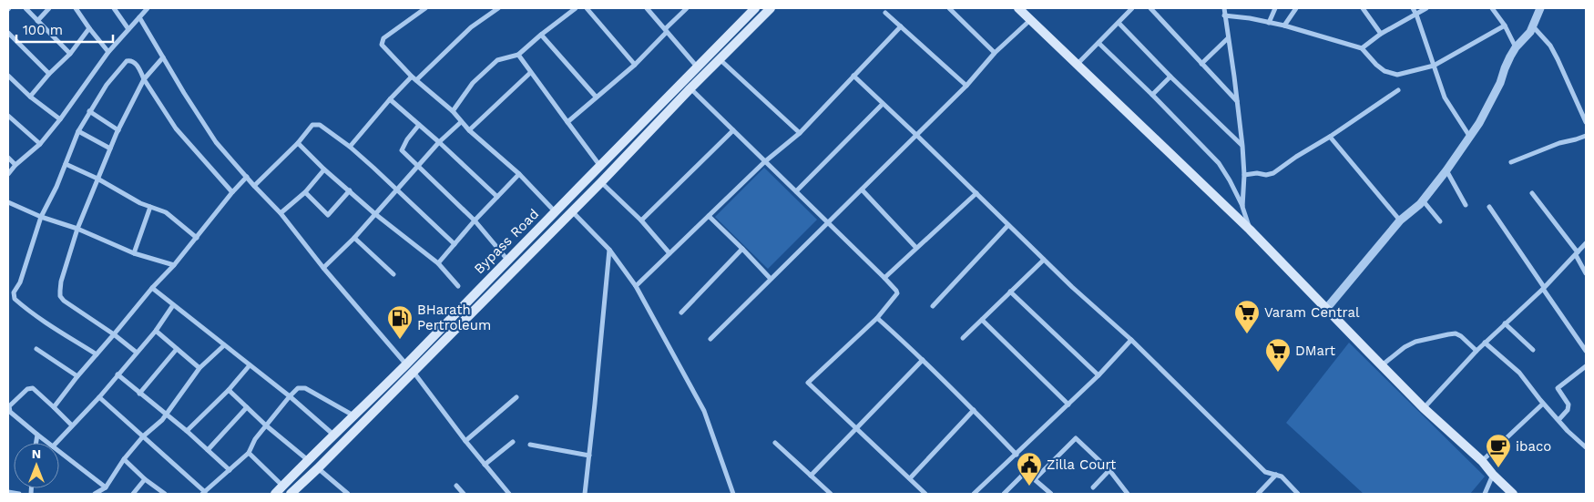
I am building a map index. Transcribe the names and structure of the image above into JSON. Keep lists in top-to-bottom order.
{
  "streets": {
    "main road": ["Bypass Road"]
  },
  "places": {
    "supermarket": ["Varam Central", "DMart"],
    "fuel station": ["BHarath Pertroleum"],
    "cafe": ["ibaco"],
    "public building": ["Zilla Court"]
  },
  "scale_bar": "100 m",
  "north": "top"
}
